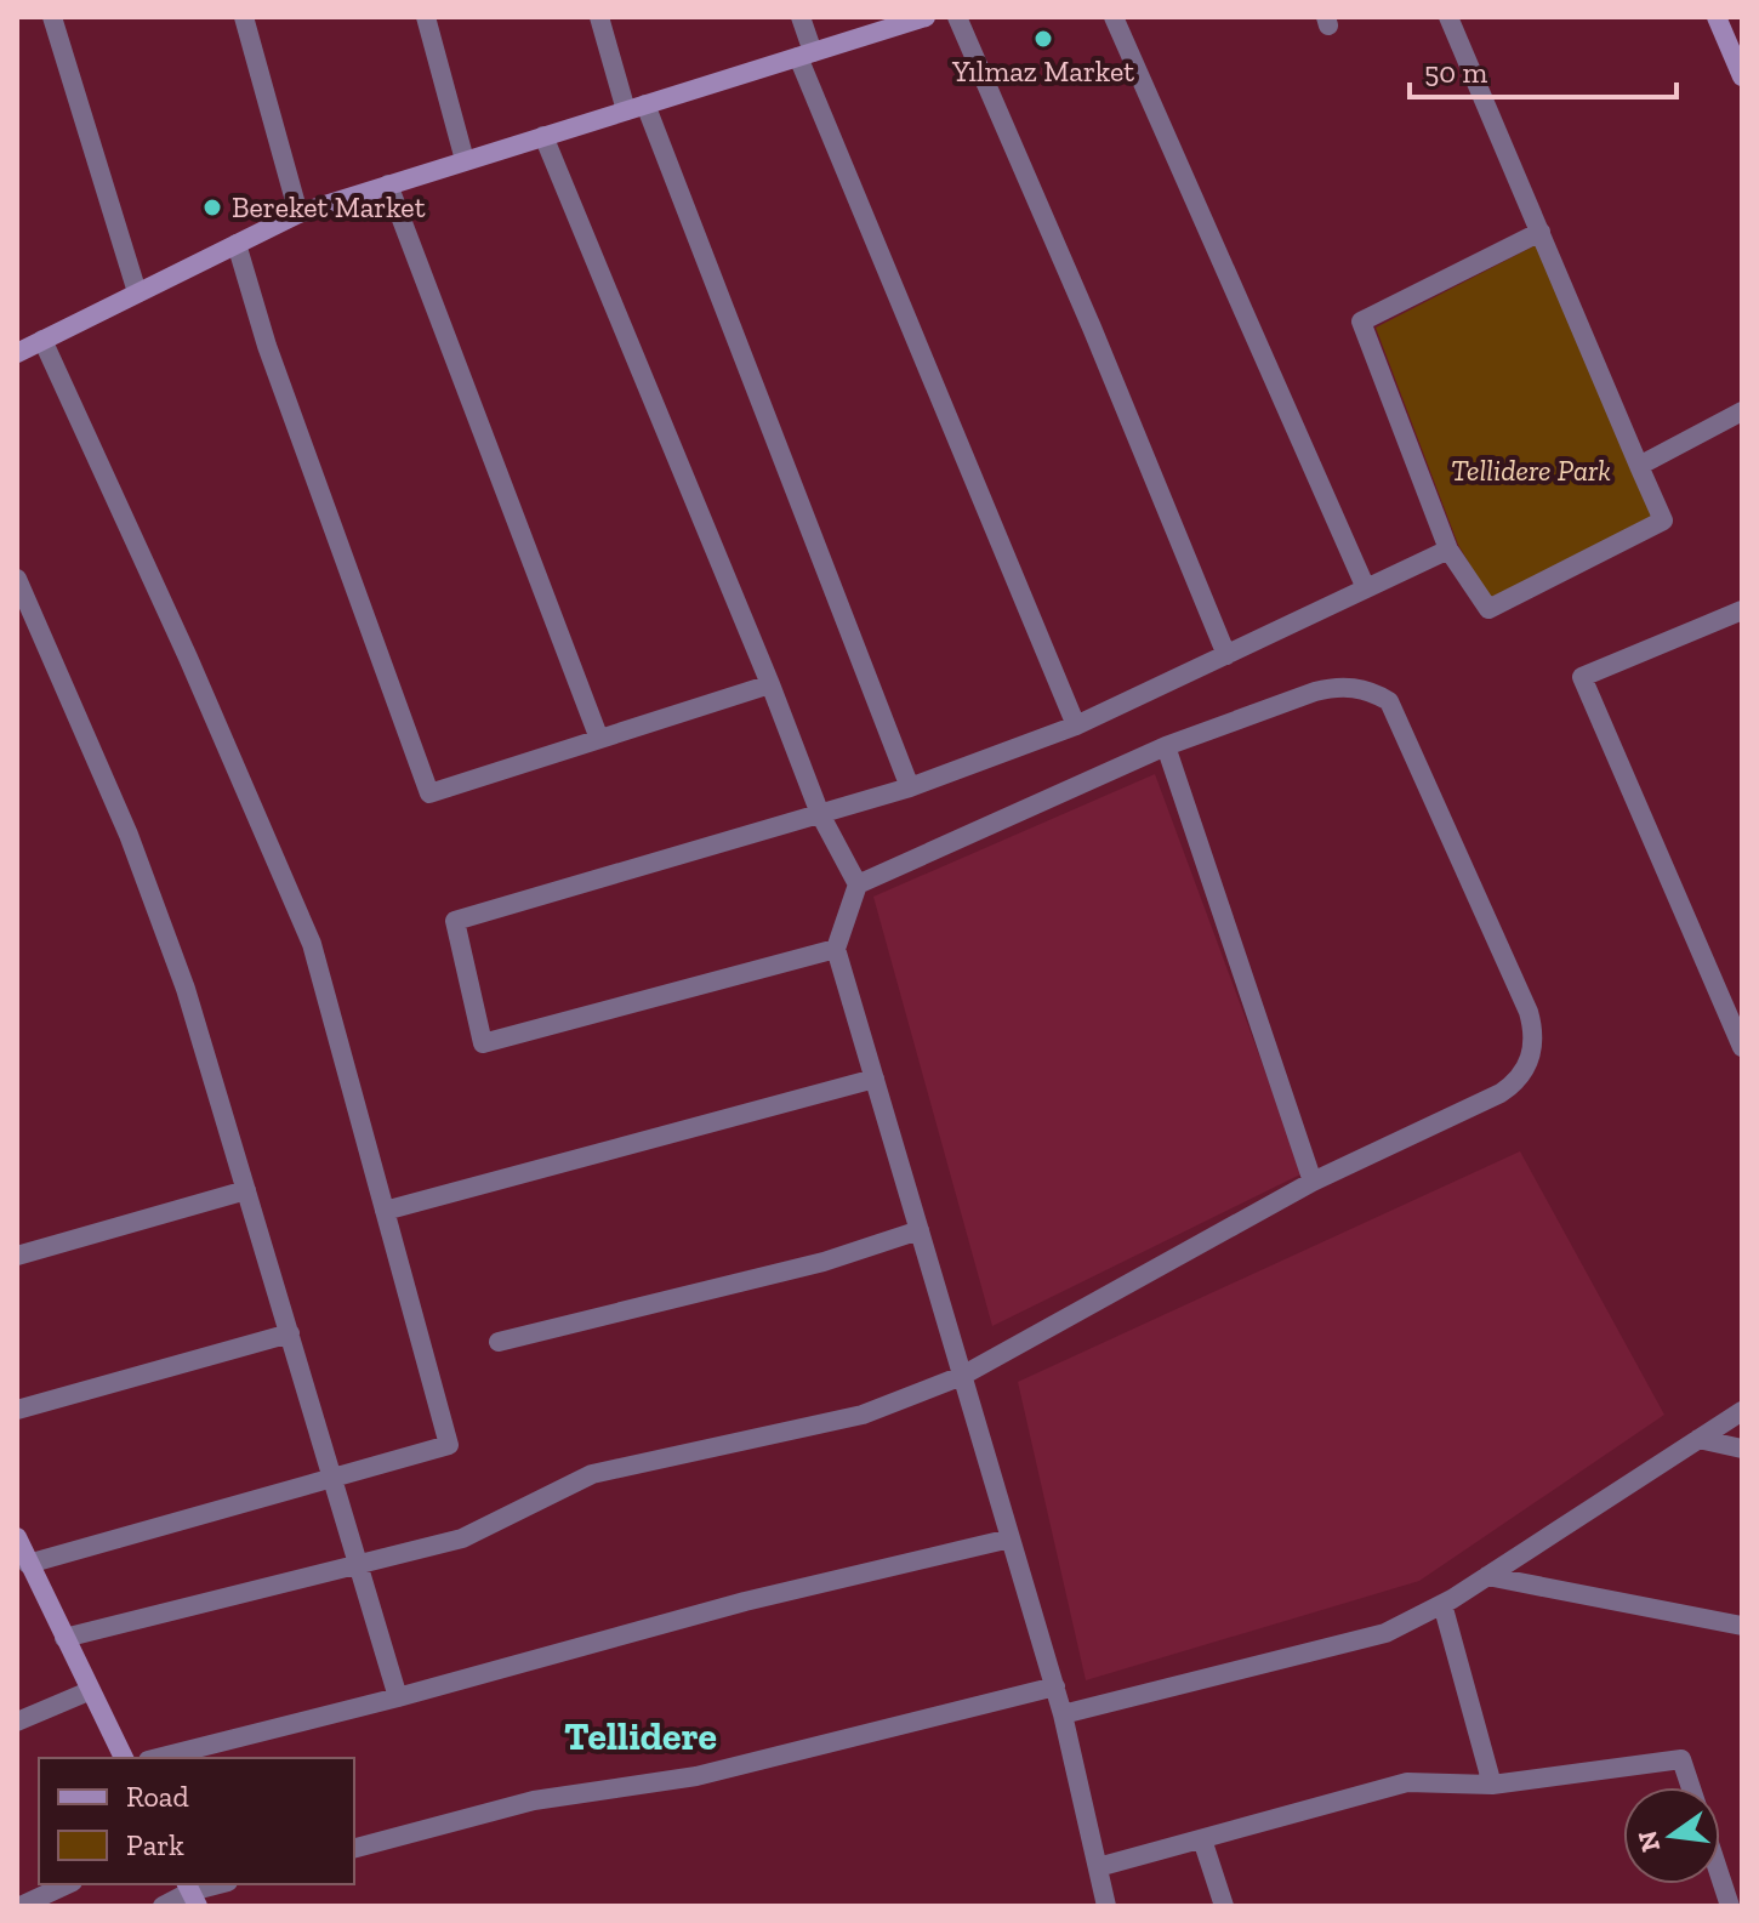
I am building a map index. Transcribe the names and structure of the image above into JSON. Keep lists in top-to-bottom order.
{
  "districts": ["Tellidere"],
  "parks": ["Tellidere Park"],
  "places": ["Yılmaz Market", "Bereket Market"],
  "legend": ["Road", "Park"],
  "scale_bar": "50 m",
  "north": "left"
}
